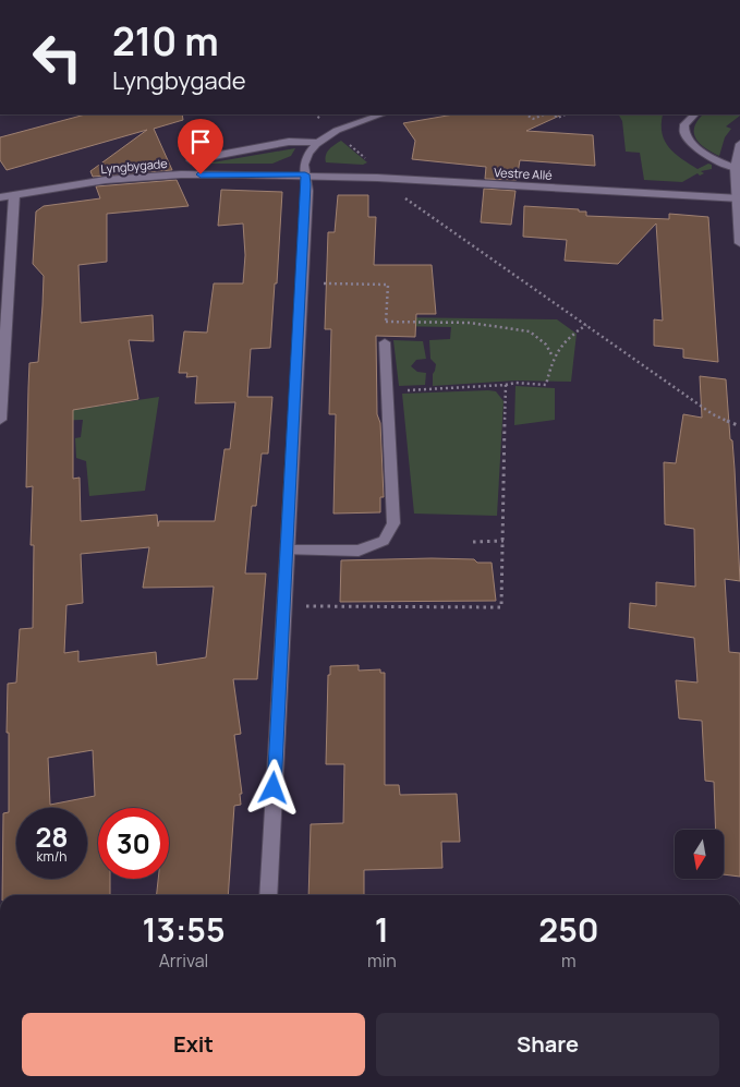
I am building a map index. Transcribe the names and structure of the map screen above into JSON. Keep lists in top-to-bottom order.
{
  "streets": {
    "street": ["Lyngbygade", "Vestre Allé"]
  },
  "crossings": [
    ["Lyngbygade", "Vestre Allé"]
  ],
  "north": "bottom",
  "page": {
    "turn": ["210 m", "Lyngbygade"],
    "speed": "28 km/h",
    "limit": "30",
    "eta": [
      "13:55",
      "Arrival",
      "1",
      "min",
      "250",
      "m"
    ],
    "buttons": ["Exit", "Share"]
  }
}
